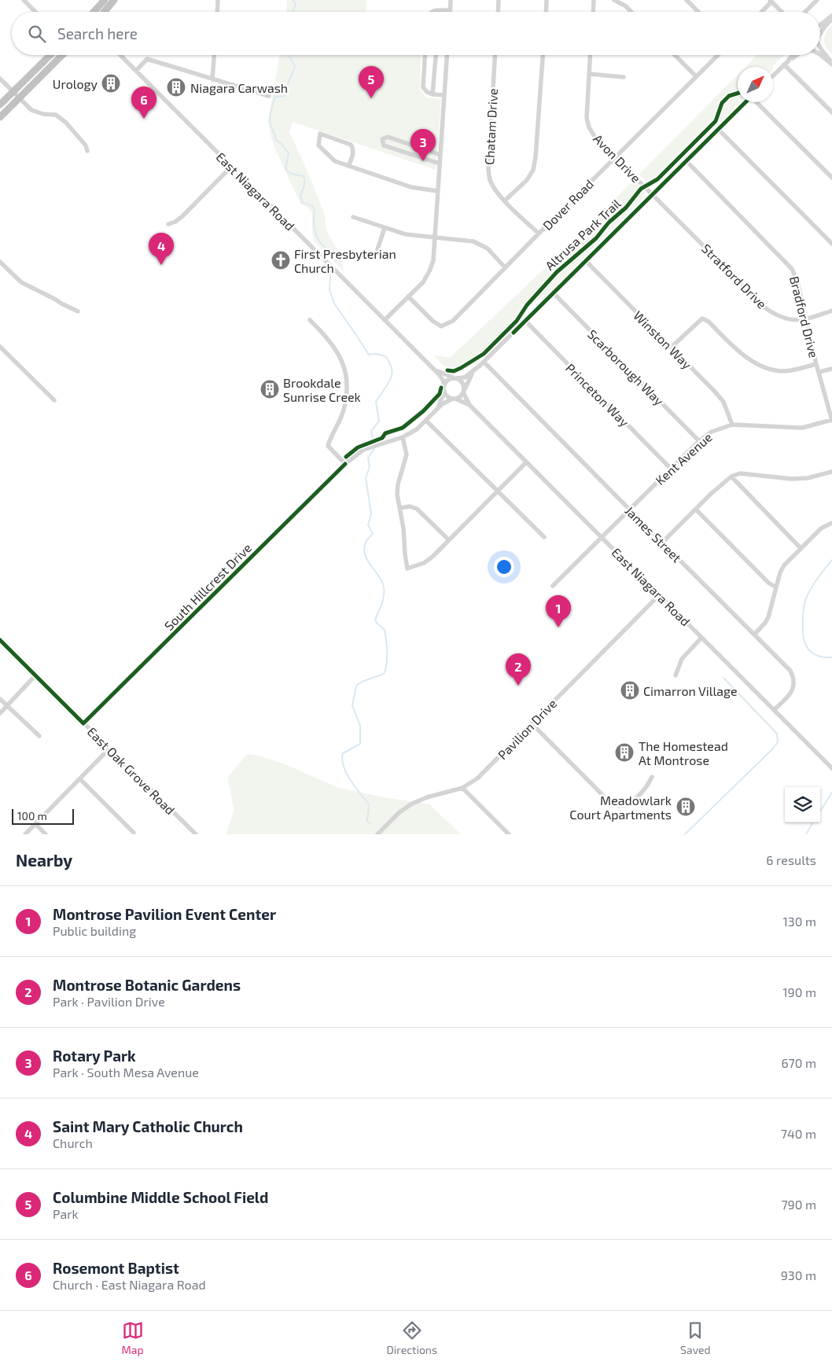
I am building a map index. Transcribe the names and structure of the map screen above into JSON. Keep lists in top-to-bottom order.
{
  "streets": {
    "street": [
      "Chatam Drive",
      "Avon Drive",
      "East Niagara Road",
      "Dover Road",
      "Stratford Drive",
      "Bradford Drive",
      "Winston Way",
      "Scarborough Way",
      "Princeton Way",
      "Kent Avenue",
      "James Street",
      "South Hillcrest Drive",
      "Pavilion Drive",
      "East Oak Grove Road"
    ],
    "cycle path": ["Altrusa Park Trail"]
  },
  "crossings": [
    ["Chatam Drive", "Dover Road"],
    ["Avon Drive", "Dover Road"],
    ["Avon Drive", "Stratford Drive"],
    ["East Niagara Road", "Kent Avenue"],
    ["East Niagara Road", "James Street"],
    ["East Niagara Road", "South Hillcrest Drive"],
    ["East Niagara Road", "Pavilion Drive"],
    ["Stratford Drive", "Bradford Drive"],
    ["Bradford Drive", "Kent Avenue"],
    ["Winston Way", "Kent Avenue"],
    ["Scarborough Way", "Kent Avenue"],
    ["Princeton Way", "Kent Avenue"],
    ["Kent Avenue", "James Street"],
    ["South Hillcrest Drive", "East Oak Grove Road"]
  ],
  "places": {
    "building": [
      "Urology",
      "Niagara Carwash",
      "Brookdale Sunrise Creek",
      "Cimarron Village",
      "The Homestead At Montrose",
      "Meadowlark Court Apartments"
    ],
    "church": ["First Presbyterian Church"]
  },
  "scale_bar": "100 m",
  "north": "top right",
  "page": {
    "search": "Search here",
    "pins": [
      "5",
      "6",
      "3",
      "4",
      "1",
      "2"
    ],
    "scale": "100 m",
    "heading": ["Nearby", "6 results"],
    "list": [
      {
        "mark": "1",
        "name": "Montrose Pavilion Event Center",
        "note": "Public building",
        "value": "130 m"
      },
      {
        "mark": "2",
        "name": "Montrose Botanic Gardens",
        "note": "Park · Pavilion Drive",
        "value": "190 m"
      },
      {
        "mark": "3",
        "name": "Rotary Park",
        "note": "Park · South Mesa Avenue",
        "value": "670 m"
      },
      {
        "mark": "4",
        "name": "Saint Mary Catholic Church",
        "note": "Church",
        "value": "740 m"
      },
      {
        "mark": "5",
        "name": "Columbine Middle School Field",
        "note": "Park",
        "value": "790 m"
      },
      {
        "mark": "6",
        "name": "Rosemont Baptist",
        "note": "Church · East Niagara Road",
        "value": "930 m"
      }
    ],
    "nav": ["Map", "Directions", "Saved"]
  }
}
